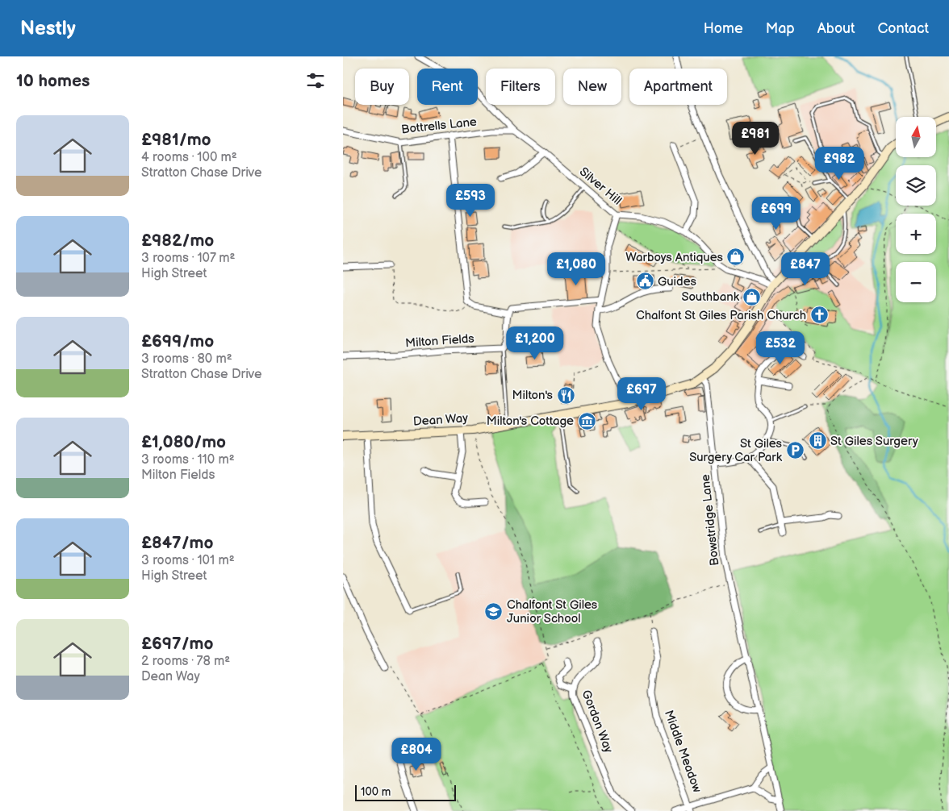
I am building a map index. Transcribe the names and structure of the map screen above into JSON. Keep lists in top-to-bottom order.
{
  "streets": {
    "street": [
      "Bottrells Lane",
      "Silver Hill",
      "Milton Fields",
      "Dean Way",
      "Bowstridge Lane",
      "Gordon Way",
      "Middle Meadow"
    ]
  },
  "crossings": [
    ["Bottrells Lane", "Silver Hill"],
    ["Dean Way", "Bowstridge Lane"]
  ],
  "places": {
    "shop": ["Warboys Antiques", "Southbank"],
    "public building": ["Guides"],
    "church": ["Chalfont St Giles Parish Church"],
    "restaurant": ["Milton's"],
    "museum": ["Milton's Cottage"],
    "building": ["St Giles Surgery"],
    "parking": ["St Giles Surgery Car Park"],
    "school or university": ["Chalfont St Giles Junior School"]
  },
  "scale_bar": "100 m",
  "north": "top",
  "page": {
    "header": "Nestly",
    "nav": [
      "Home",
      "Map",
      "About",
      "Contact"
    ],
    "heading": "10 homes",
    "chip": [
      "Buy",
      "Rent",
      "Filters",
      "New",
      "Apartment"
    ],
    "list": [
      {
        "name": "£981/mo",
        "note": "4 rooms · 100 m² · Stratton Chase Drive"
      },
      {
        "name": "£982/mo",
        "note": "3 rooms · 107 m² · High Street"
      },
      {
        "name": "£699/mo",
        "note": "3 rooms · 80 m² · Stratton Chase Drive"
      },
      {
        "name": "£1,080/mo",
        "note": "3 rooms · 110 m² · Milton Fields"
      },
      {
        "name": "£847/mo",
        "note": "3 rooms · 101 m² · High Street"
      },
      {
        "name": "£697/mo",
        "note": "2 rooms · 78 m² · Dean Way"
      }
    ],
    "map_buttons": ["+", "−"],
    "price": [
      "£981",
      "£982",
      "£593",
      "£699",
      "£1,080",
      "£847",
      "£1,200",
      "£532",
      "£697",
      "£804"
    ],
    "scale": "100 m"
  }
}
